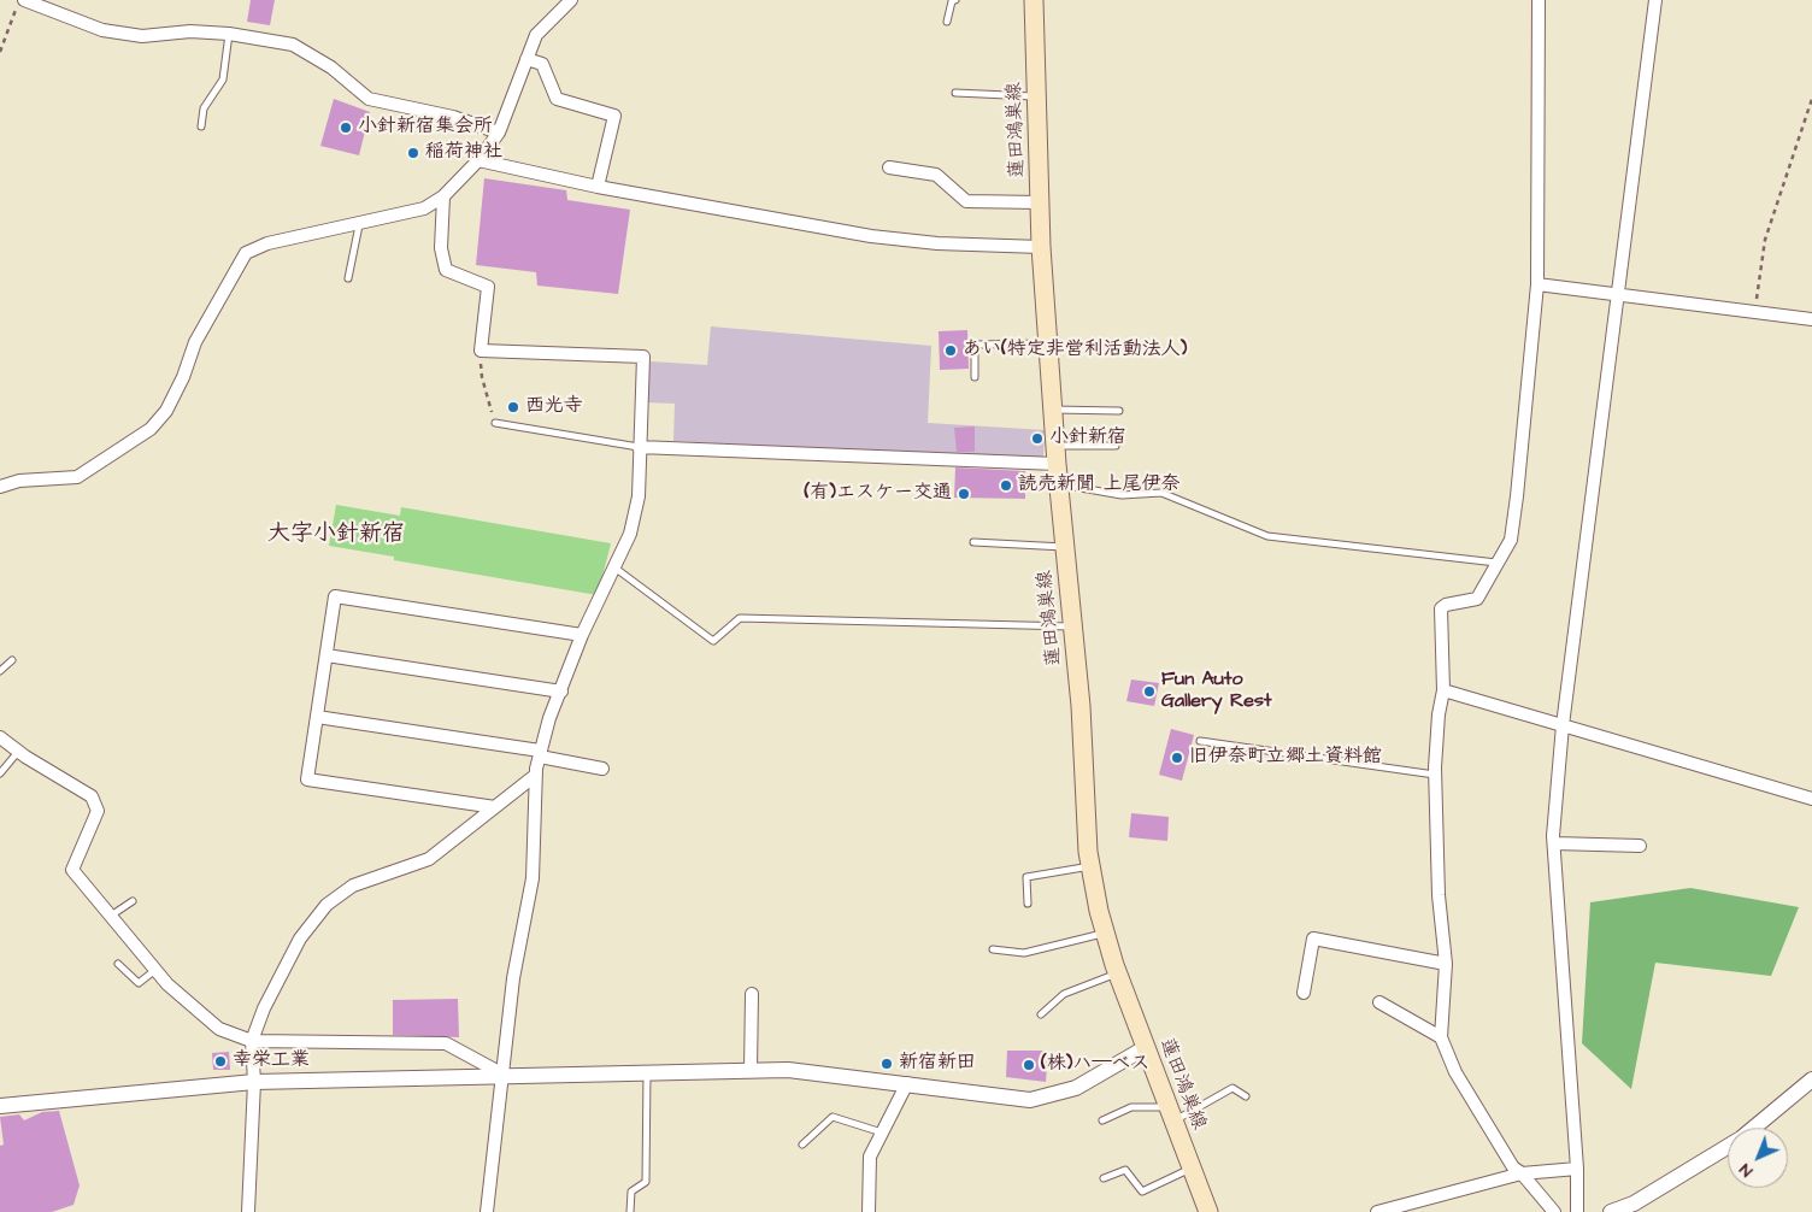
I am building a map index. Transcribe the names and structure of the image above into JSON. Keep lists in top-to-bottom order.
{
  "streets": {
    "main road": ["蓮田鴻巣線"]
  },
  "districts": ["大字小針新宿"],
  "places": [
    "小針新宿集会所",
    "稲荷神社",
    "あい(特定非営利活動法人)",
    "西光寺",
    "小針新宿",
    "読売新聞 上尾伊奈",
    "(有)エスケー交通",
    "Fun Auto Gallery Rest",
    "旧伊奈町立郷土資料館",
    "幸栄工業",
    "新宿新田",
    "(株)ハ―ベス"
  ],
  "north": "bottom left"
}
